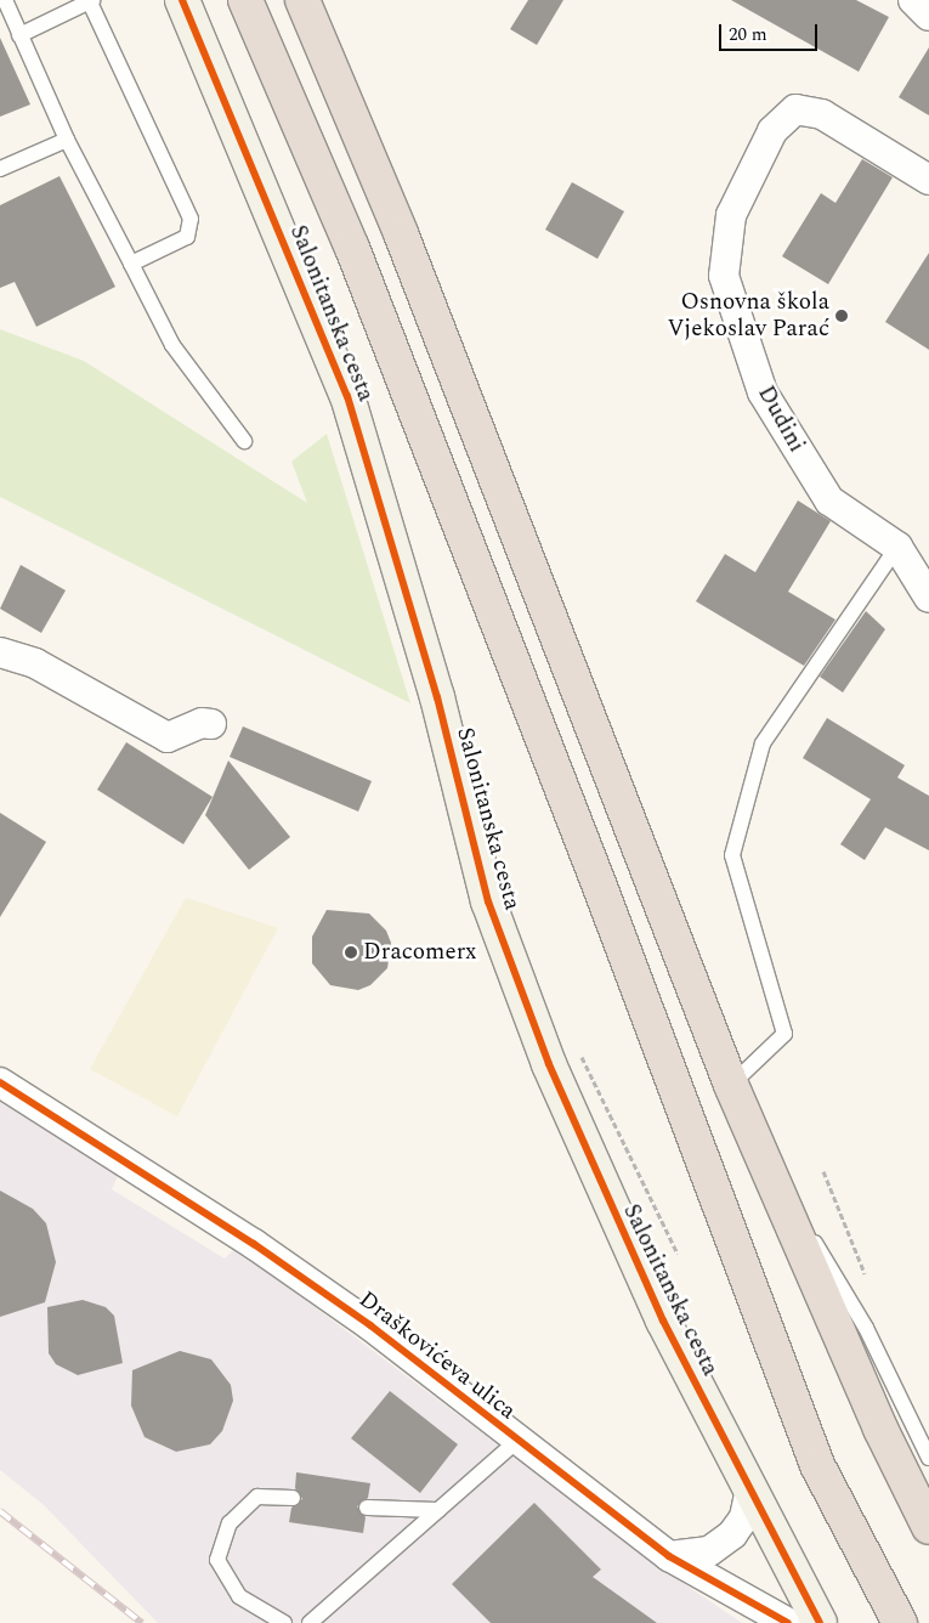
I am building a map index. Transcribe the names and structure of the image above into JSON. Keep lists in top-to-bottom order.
{
  "streets": {
    "main road": ["Salonitanska cesta"],
    "street": ["Dudini", "Draškovićeva ulica"]
  },
  "places": ["Osnovna škola Vjekoslav Parać", "Dracomerx"],
  "scale_bar": "20 m"
}
